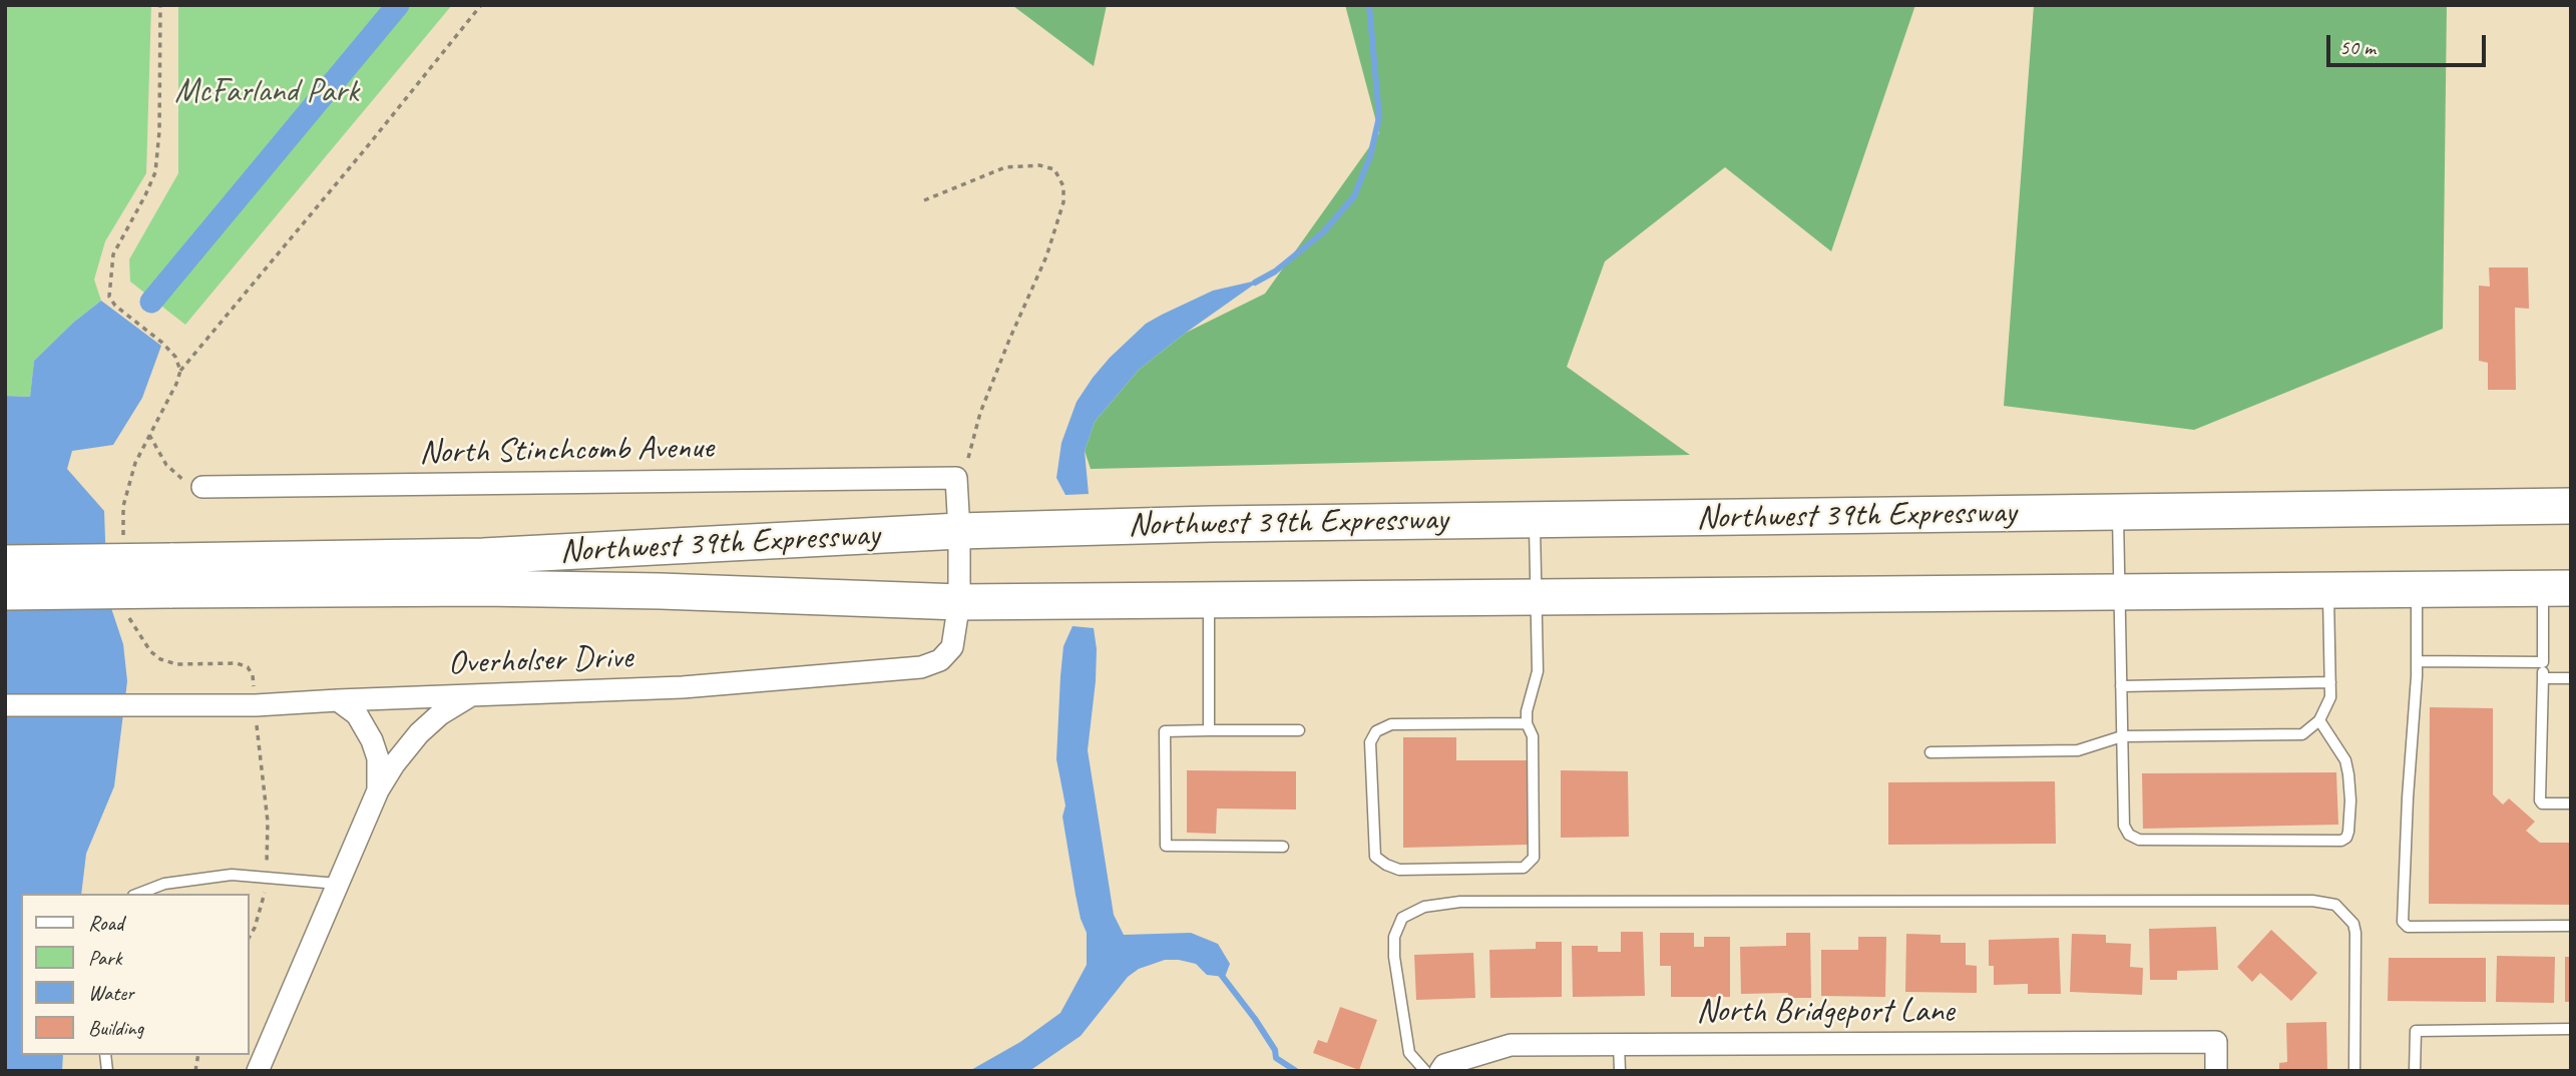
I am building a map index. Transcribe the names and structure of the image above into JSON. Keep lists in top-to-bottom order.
{
  "streets": {
    "highway": ["Northwest 39th Expressway"],
    "street": ["North Stinchcomb Avenue", "Overholser Drive", "North Bridgeport Lane"]
  },
  "crossings": [
    ["Northwest 39th Expressway", "Overholser Drive"]
  ],
  "parks": ["McFarland Park"],
  "legend": [
    "Road",
    "Park",
    "Water",
    "Building"
  ],
  "scale_bar": "50 m"
}
